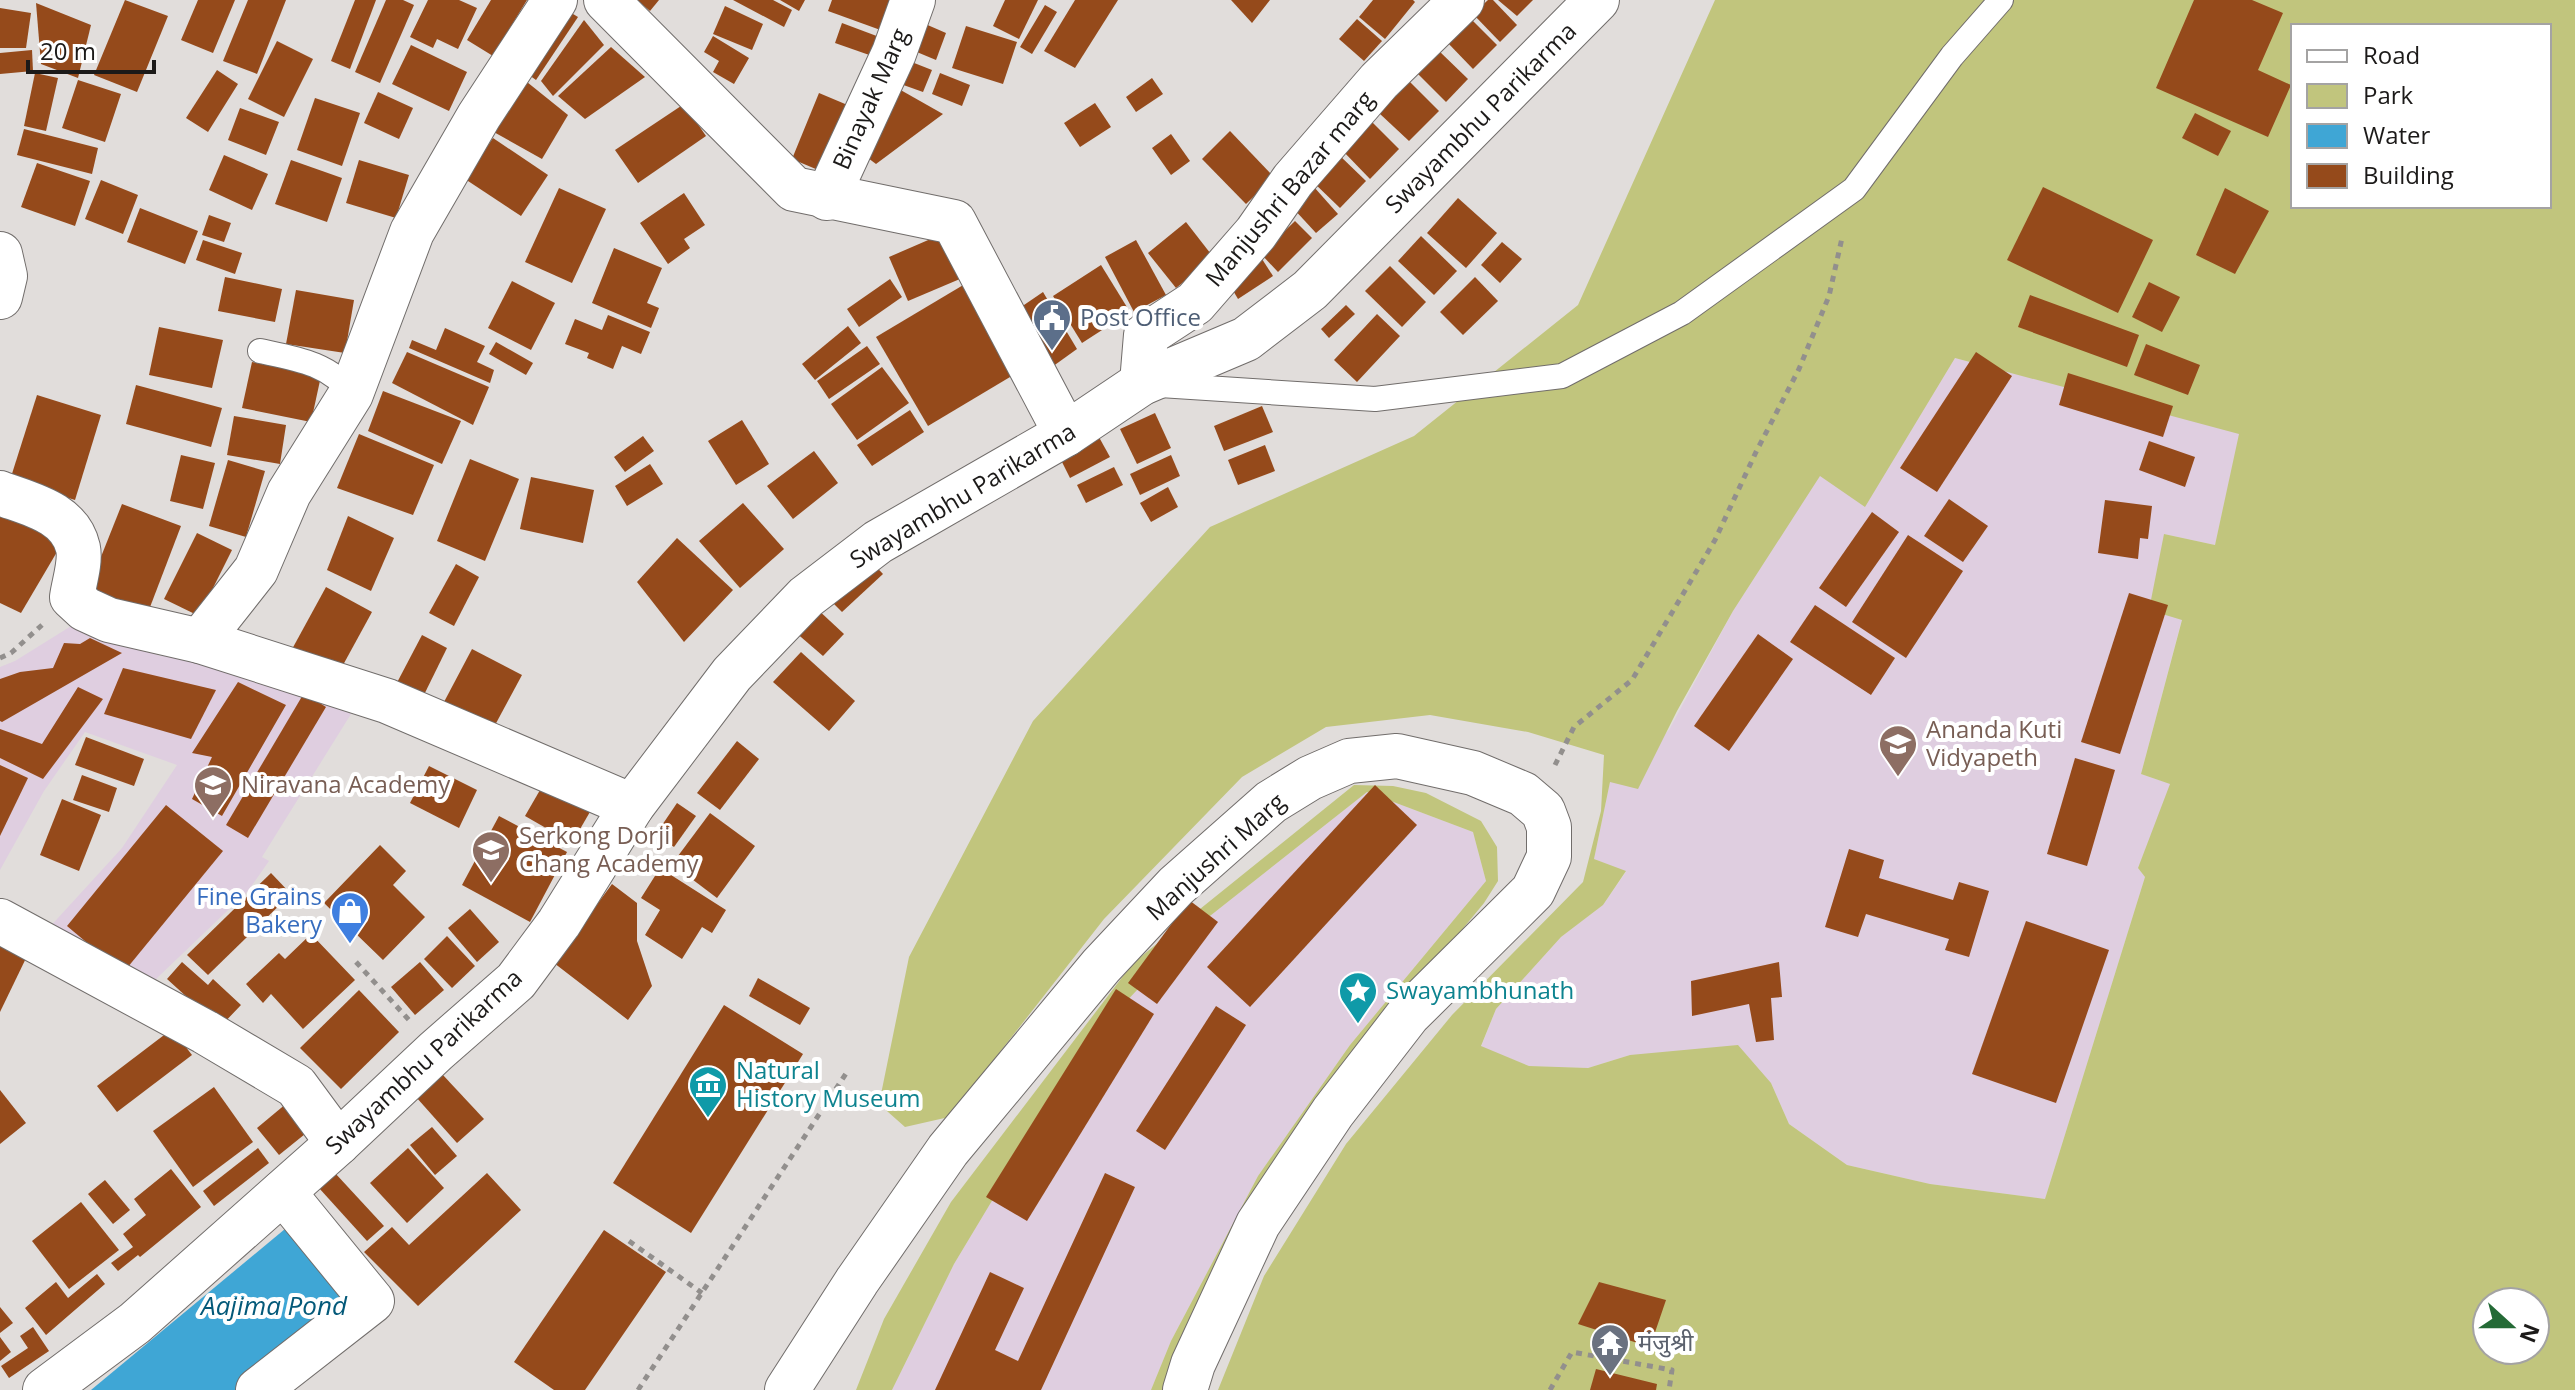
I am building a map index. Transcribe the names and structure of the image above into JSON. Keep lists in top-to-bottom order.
{
  "streets": {
    "street": [
      "Binayak Marg",
      "Swayambhu Parikarma",
      "Manjushri Bazar marg",
      "Manjushri Marg"
    ]
  },
  "crossings": [
    ["Swayambhu Parikarma", "Manjushri Bazar marg"]
  ],
  "water": ["Aajima Pond"],
  "places": {
    "public building": ["Post Office"],
    "school or university": ["Ananda Kuti Vidyapeth", "Niravana Academy", "Serkong Dorji Chang Academy"],
    "shop": ["Fine Grains Bakery"],
    "place": ["Swayambhunath"],
    "museum": ["Natural History Museum"],
    "temple": ["मंजुश्री"]
  },
  "legend": [
    "Road",
    "Park",
    "Water",
    "Building"
  ],
  "scale_bar": "20 m",
  "north": "right"
}
